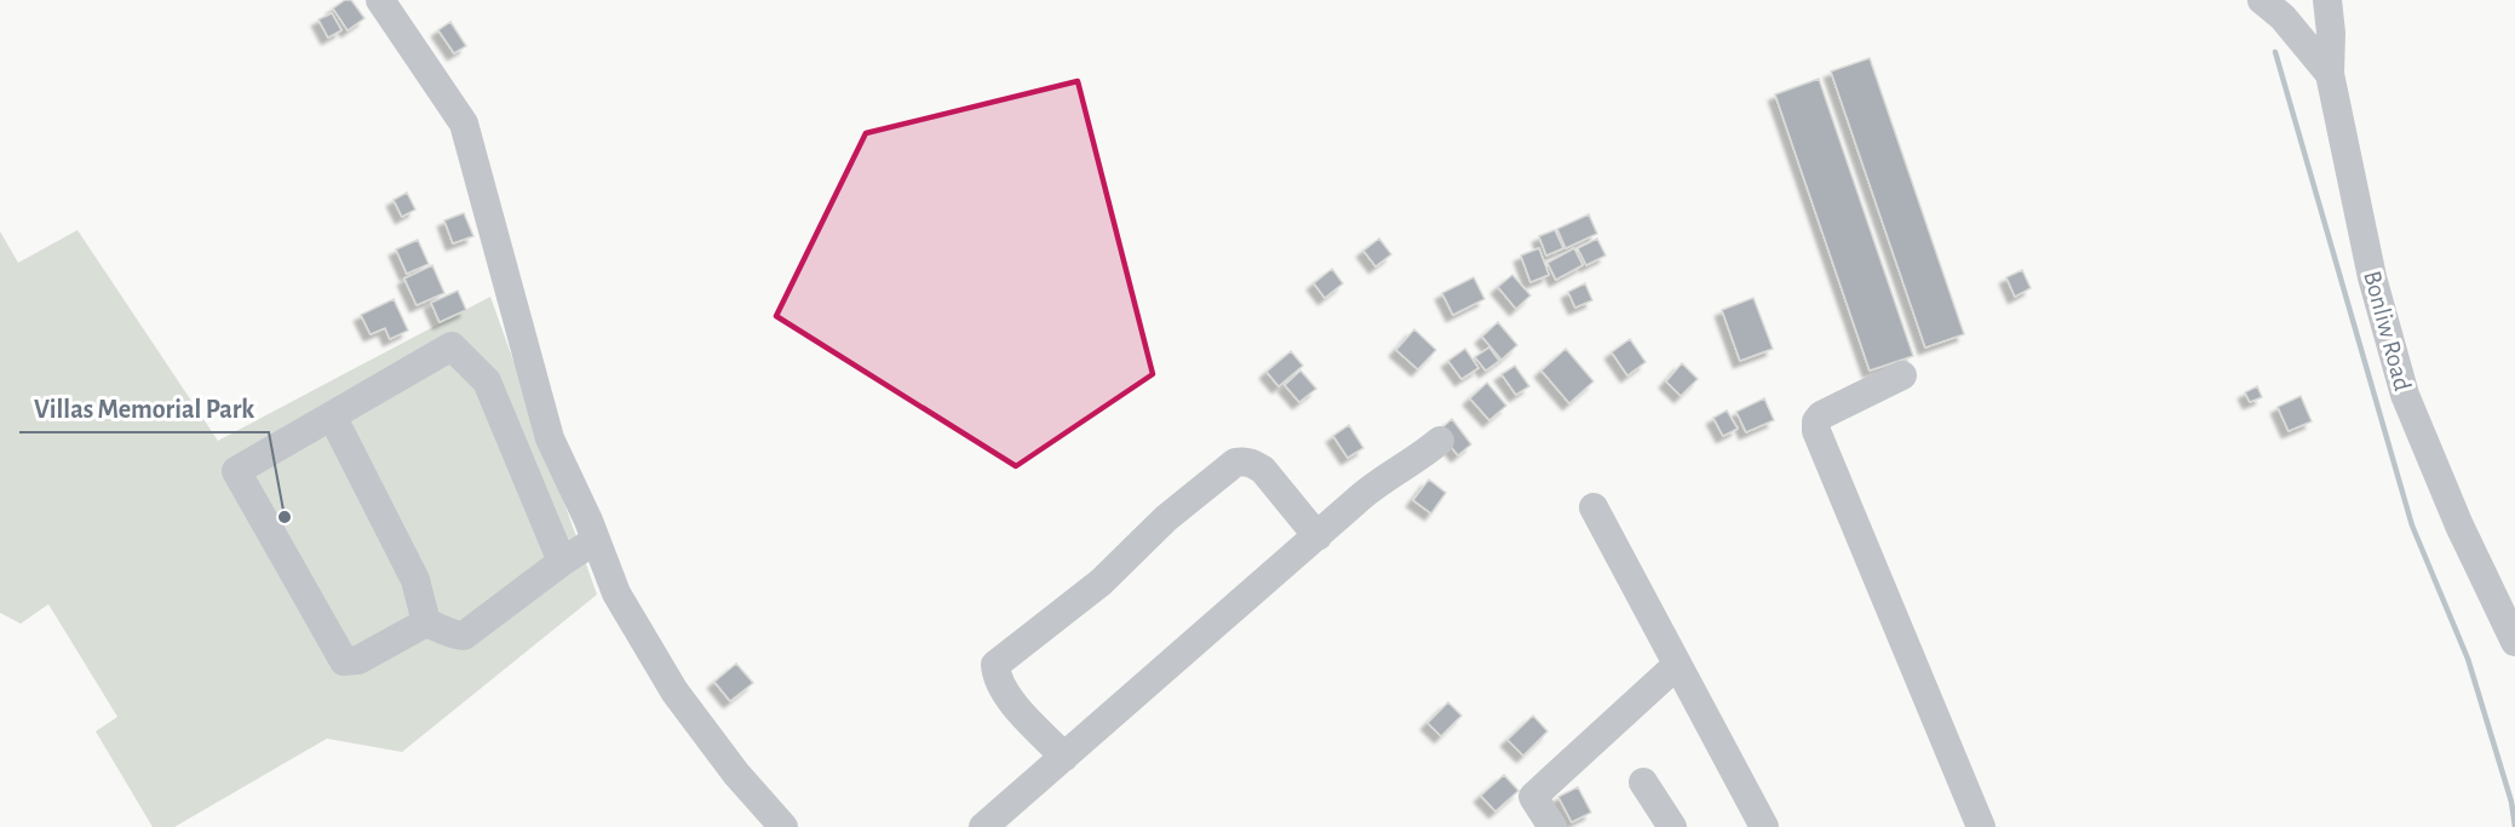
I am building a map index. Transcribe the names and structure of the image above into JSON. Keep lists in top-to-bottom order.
{
  "streets": {
    "street": ["Bonliw Road"]
  },
  "places": ["Villas Memorial Park"]
}
